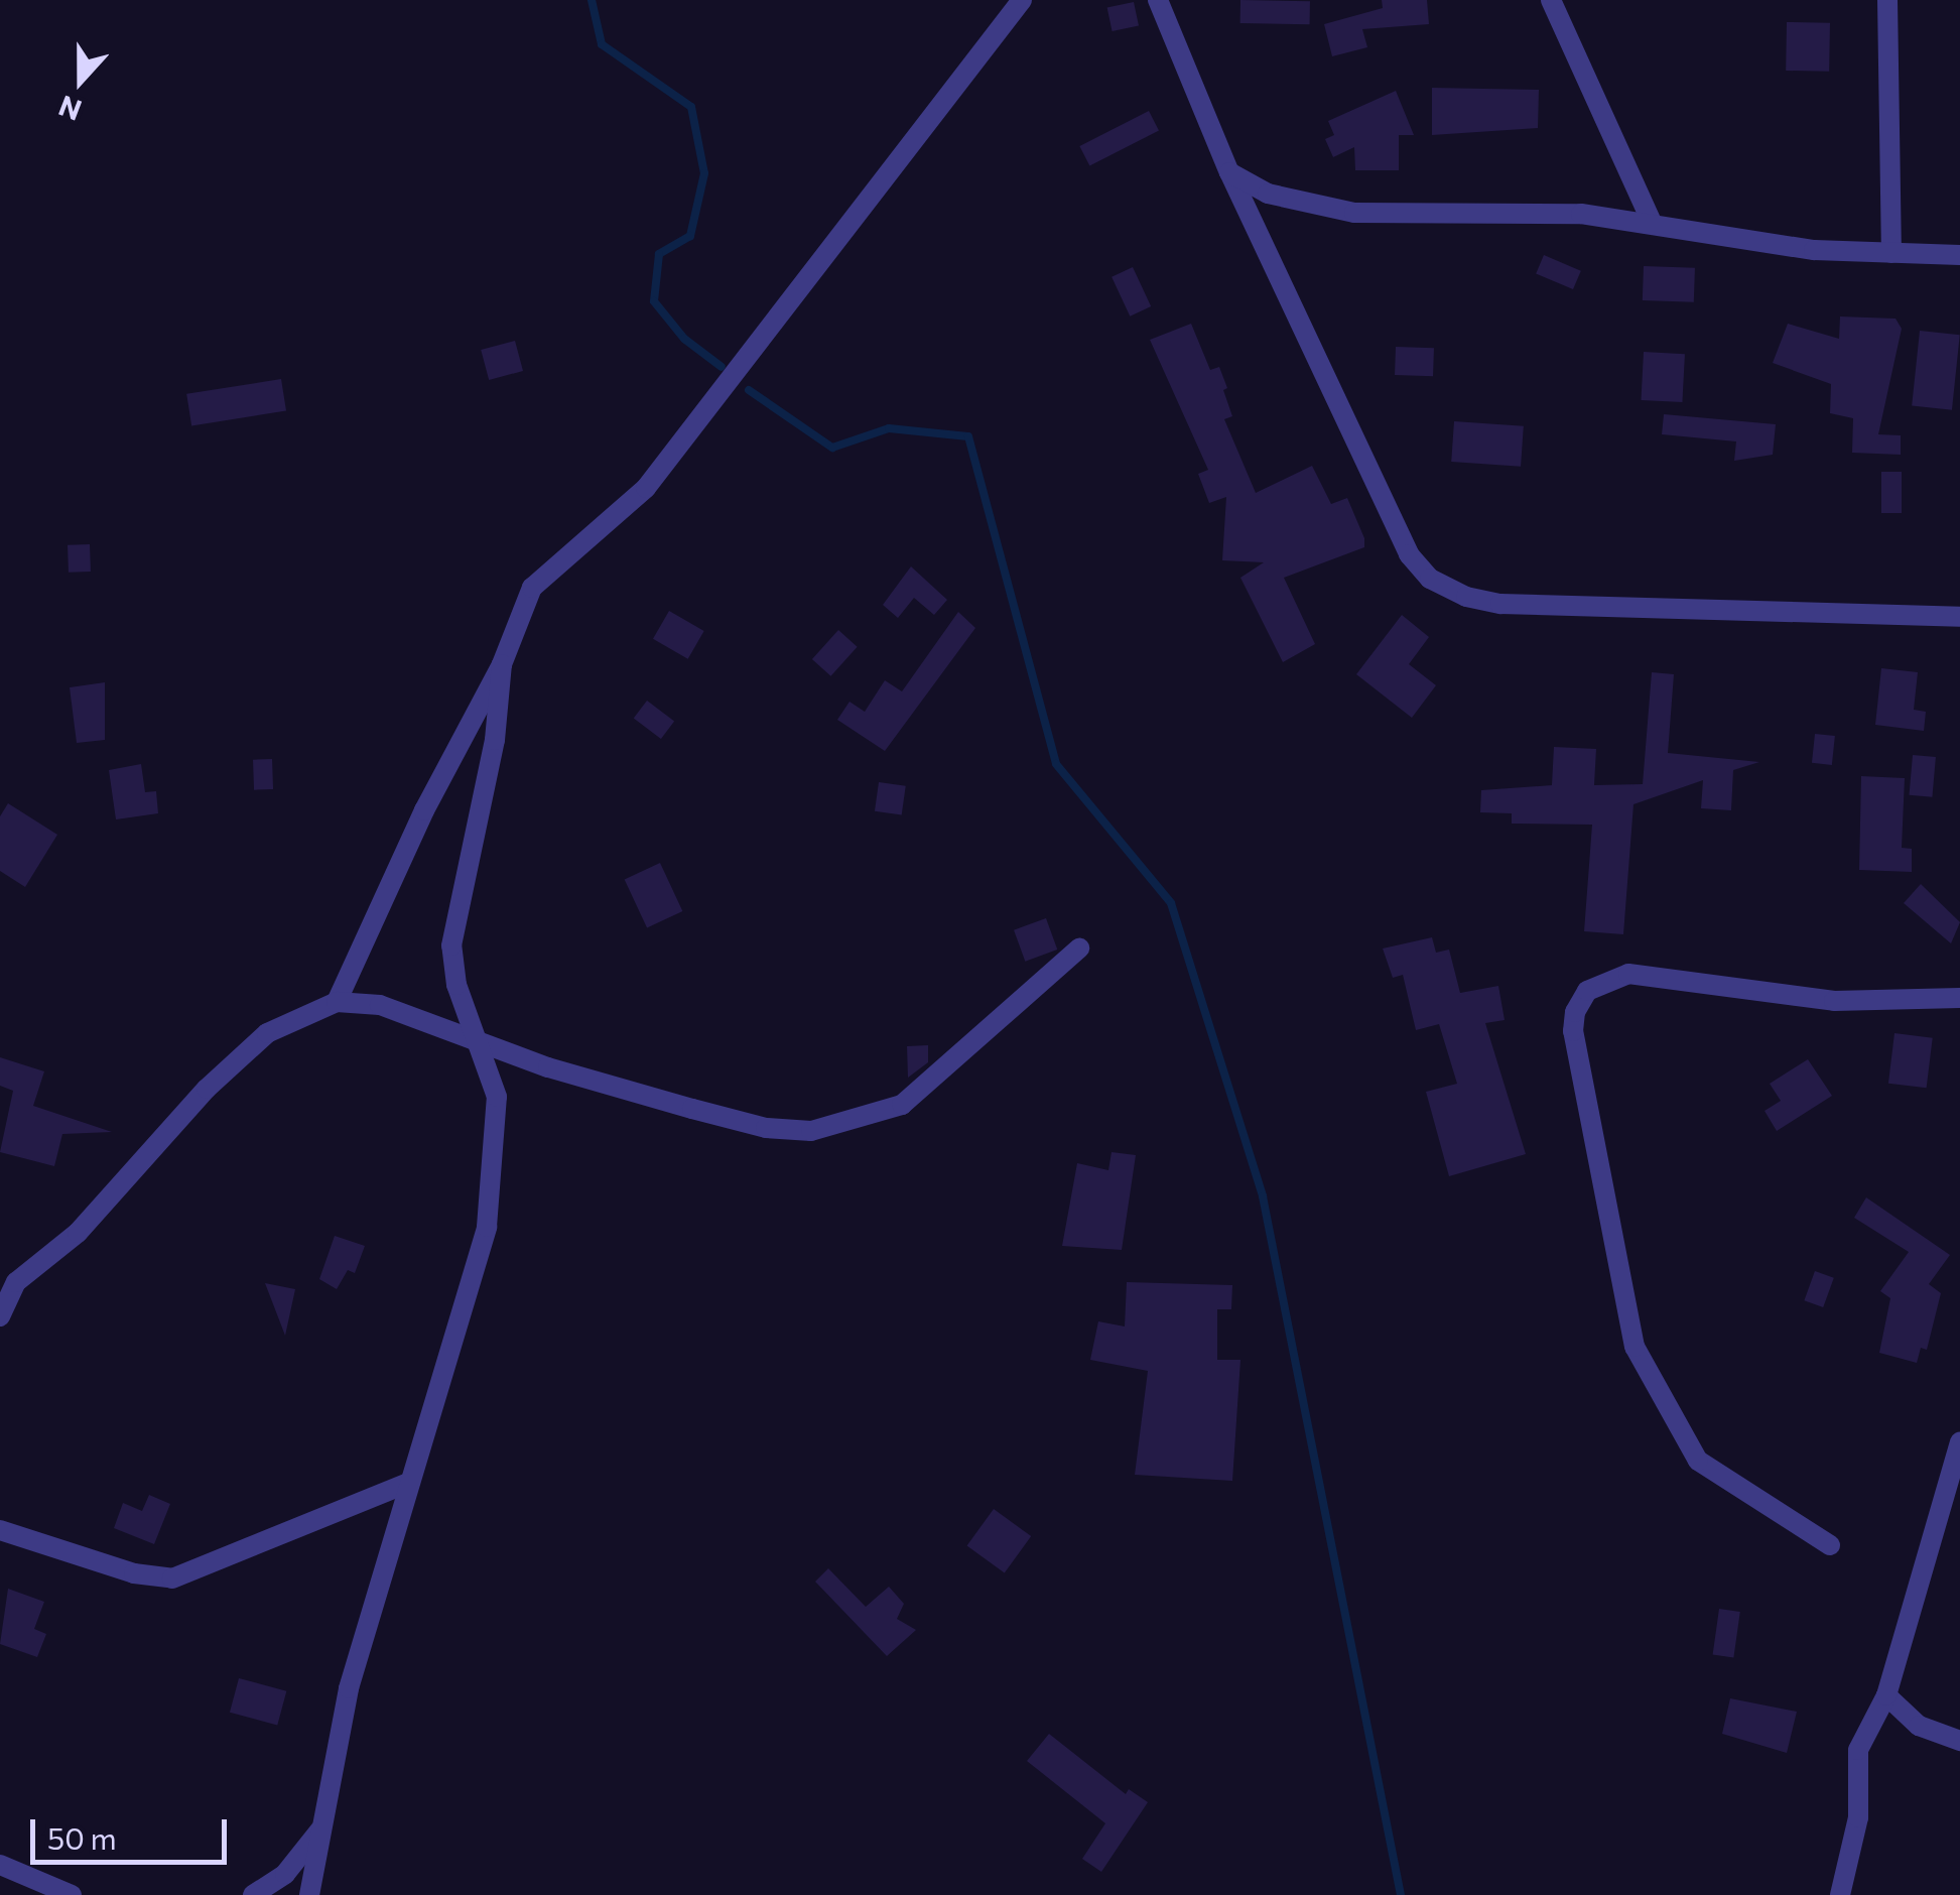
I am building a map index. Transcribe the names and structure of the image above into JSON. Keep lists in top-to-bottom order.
{
  "scale_bar": "50 m",
  "north": "bottom"
}
